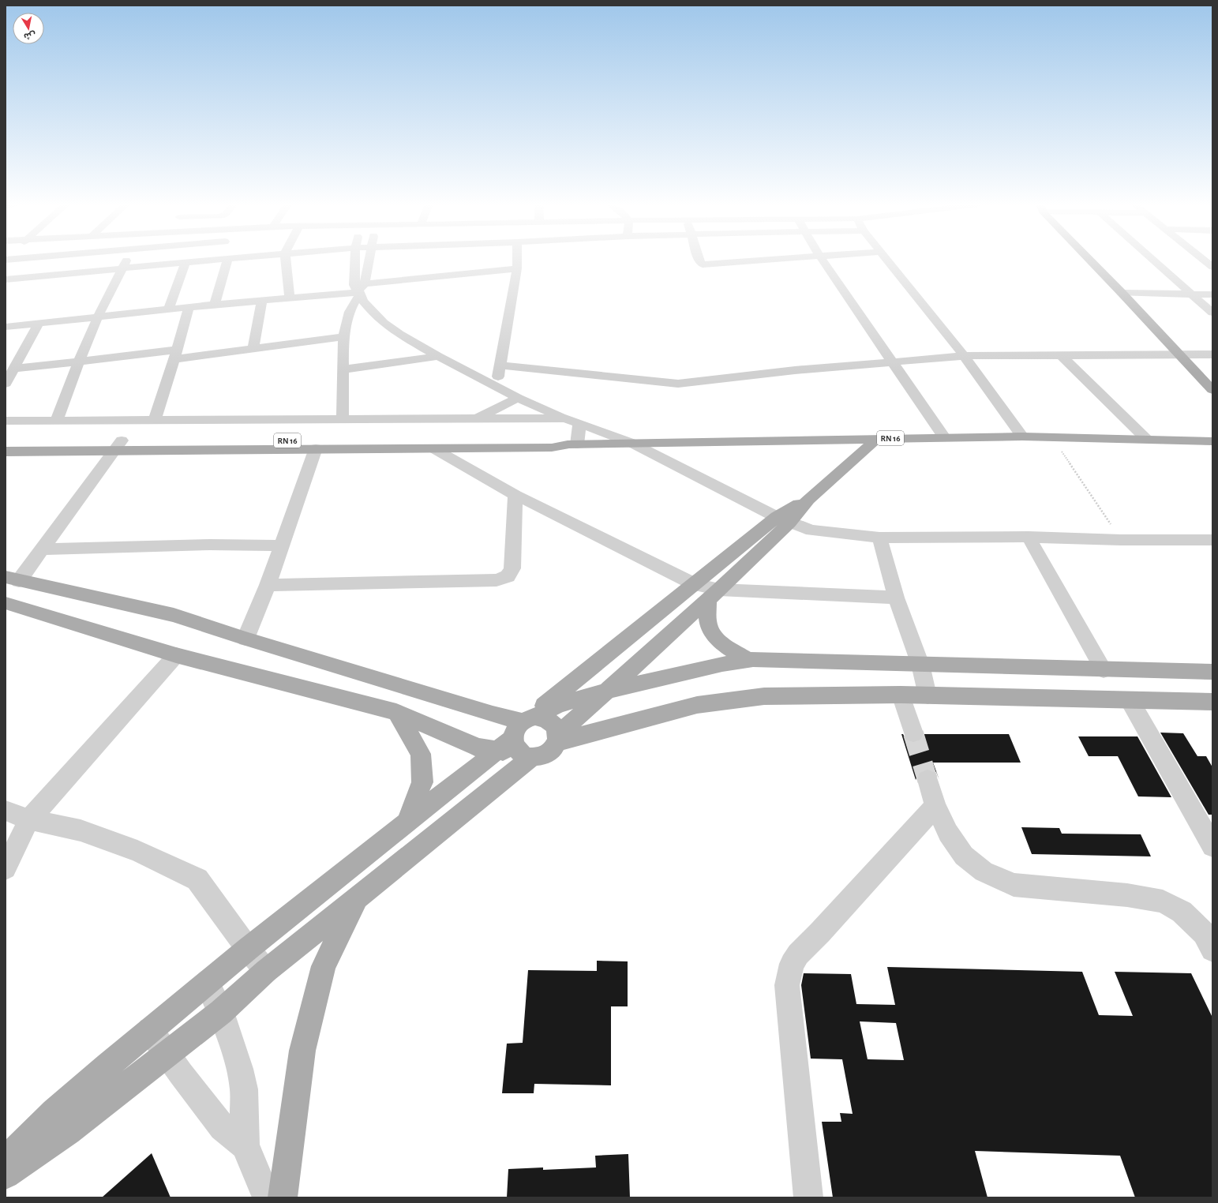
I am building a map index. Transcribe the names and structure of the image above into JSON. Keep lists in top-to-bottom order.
{
  "streets": {
    "main road": ["RN 16"]
  },
  "north": "bottom"
}
